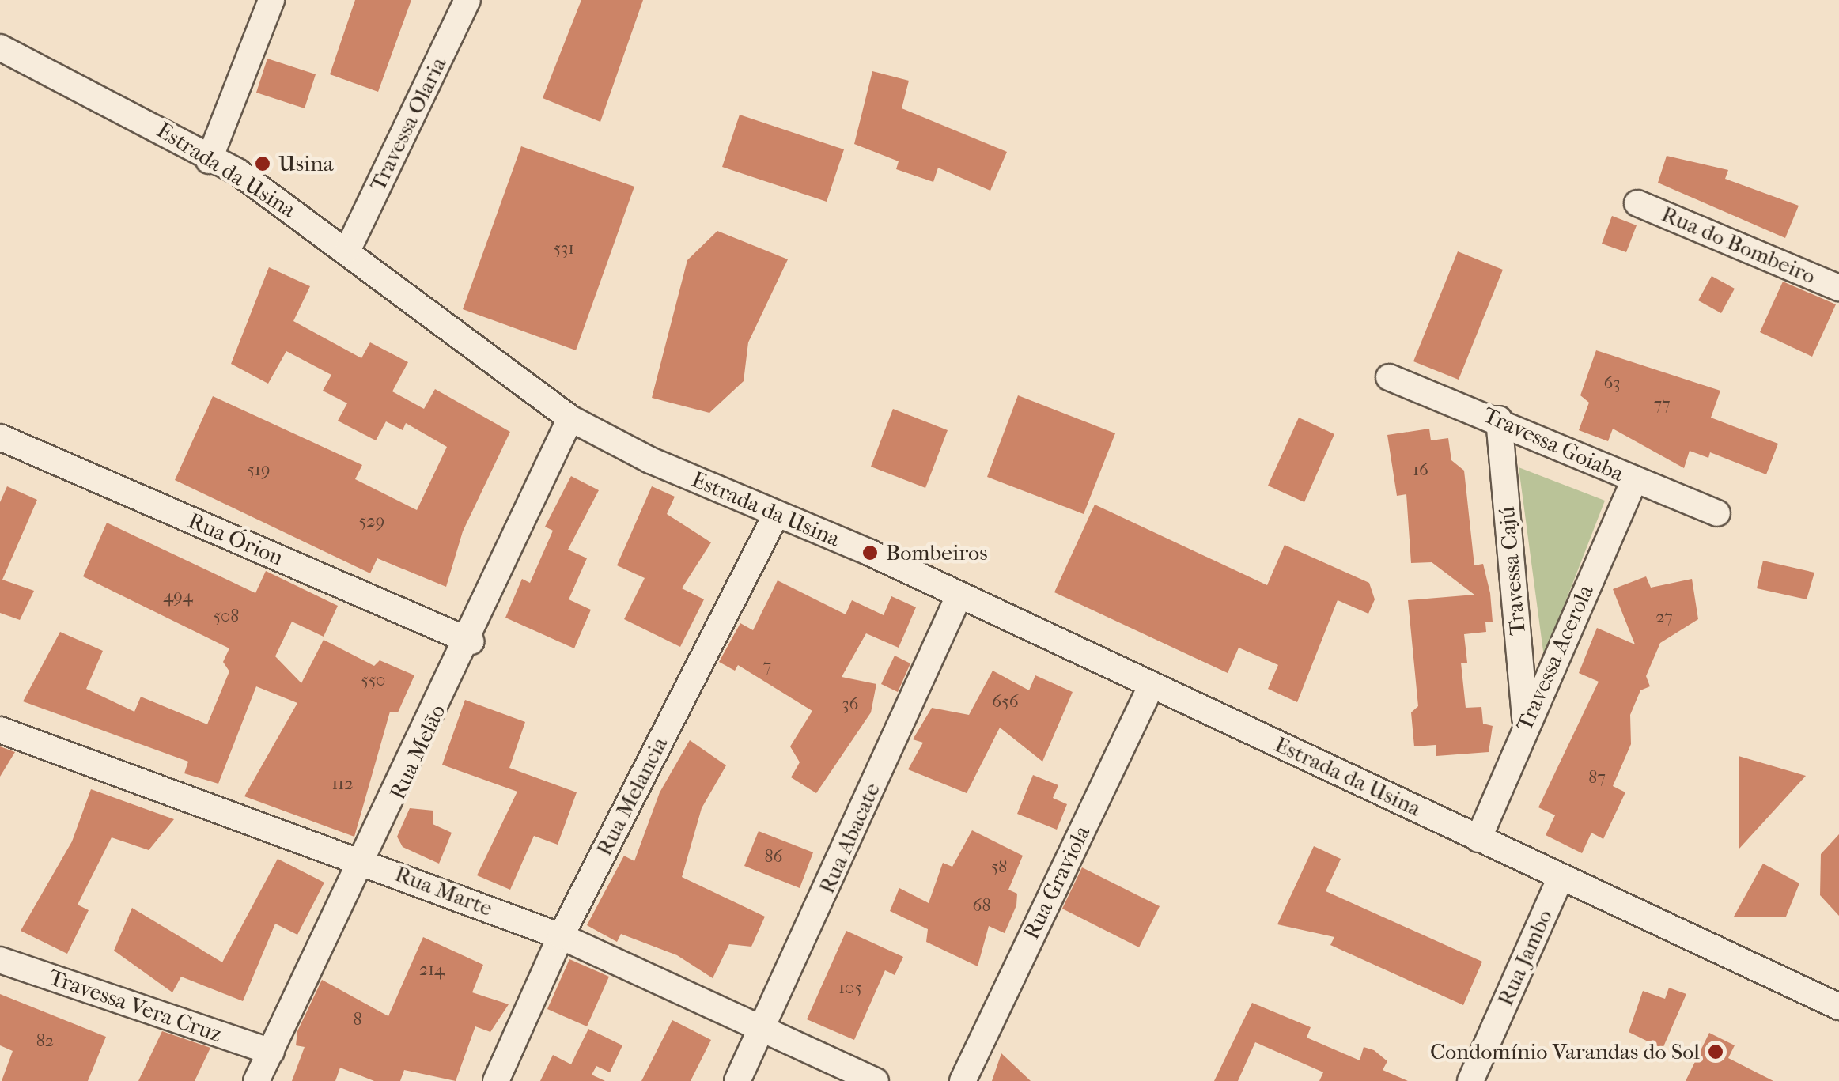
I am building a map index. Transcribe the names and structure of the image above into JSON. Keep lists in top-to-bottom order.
{
  "streets": {
    "street": [
      "Travessa Olaria",
      "Estrada da Usina",
      "Rua do Bombeiro",
      "Travessa Goiaba",
      "Rua Órion",
      "Travessa Cajú",
      "Travessa Acerola",
      "Rua Melão",
      "Rua Melancia",
      "Rua Abacate",
      "Rua Graviola",
      "Rua Marte",
      "Rua Jambo",
      "Travessa Vera Cruz"
    ]
  },
  "crossings": [
    ["Travessa Olaria", "Estrada da Usina"],
    ["Estrada da Usina", "Travessa Acerola"],
    ["Estrada da Usina", "Rua Melão"],
    ["Estrada da Usina", "Rua Melancia"],
    ["Estrada da Usina", "Rua Abacate"],
    ["Estrada da Usina", "Rua Graviola"],
    ["Estrada da Usina", "Rua Jambo"],
    ["Travessa Goiaba", "Travessa Cajú"],
    ["Travessa Goiaba", "Travessa Acerola"],
    ["Rua Órion", "Rua Melão"],
    ["Travessa Cajú", "Travessa Acerola"],
    ["Rua Melão", "Rua Marte"],
    ["Rua Melão", "Travessa Vera Cruz"],
    ["Rua Melancia", "Rua Marte"],
    ["Rua Abacate", "Rua Marte"]
  ],
  "places": ["Usina", "Bombeiros", "Condomínio Varandas do Sol"],
  "house_numbers": [
    "531",
    "63",
    "77",
    "519",
    "16",
    "529",
    "494",
    "508",
    "27",
    "7",
    "550",
    "656",
    "36",
    "87",
    "112",
    "86",
    "58",
    "68",
    "214",
    "105",
    "8",
    "82"
  ]
}
